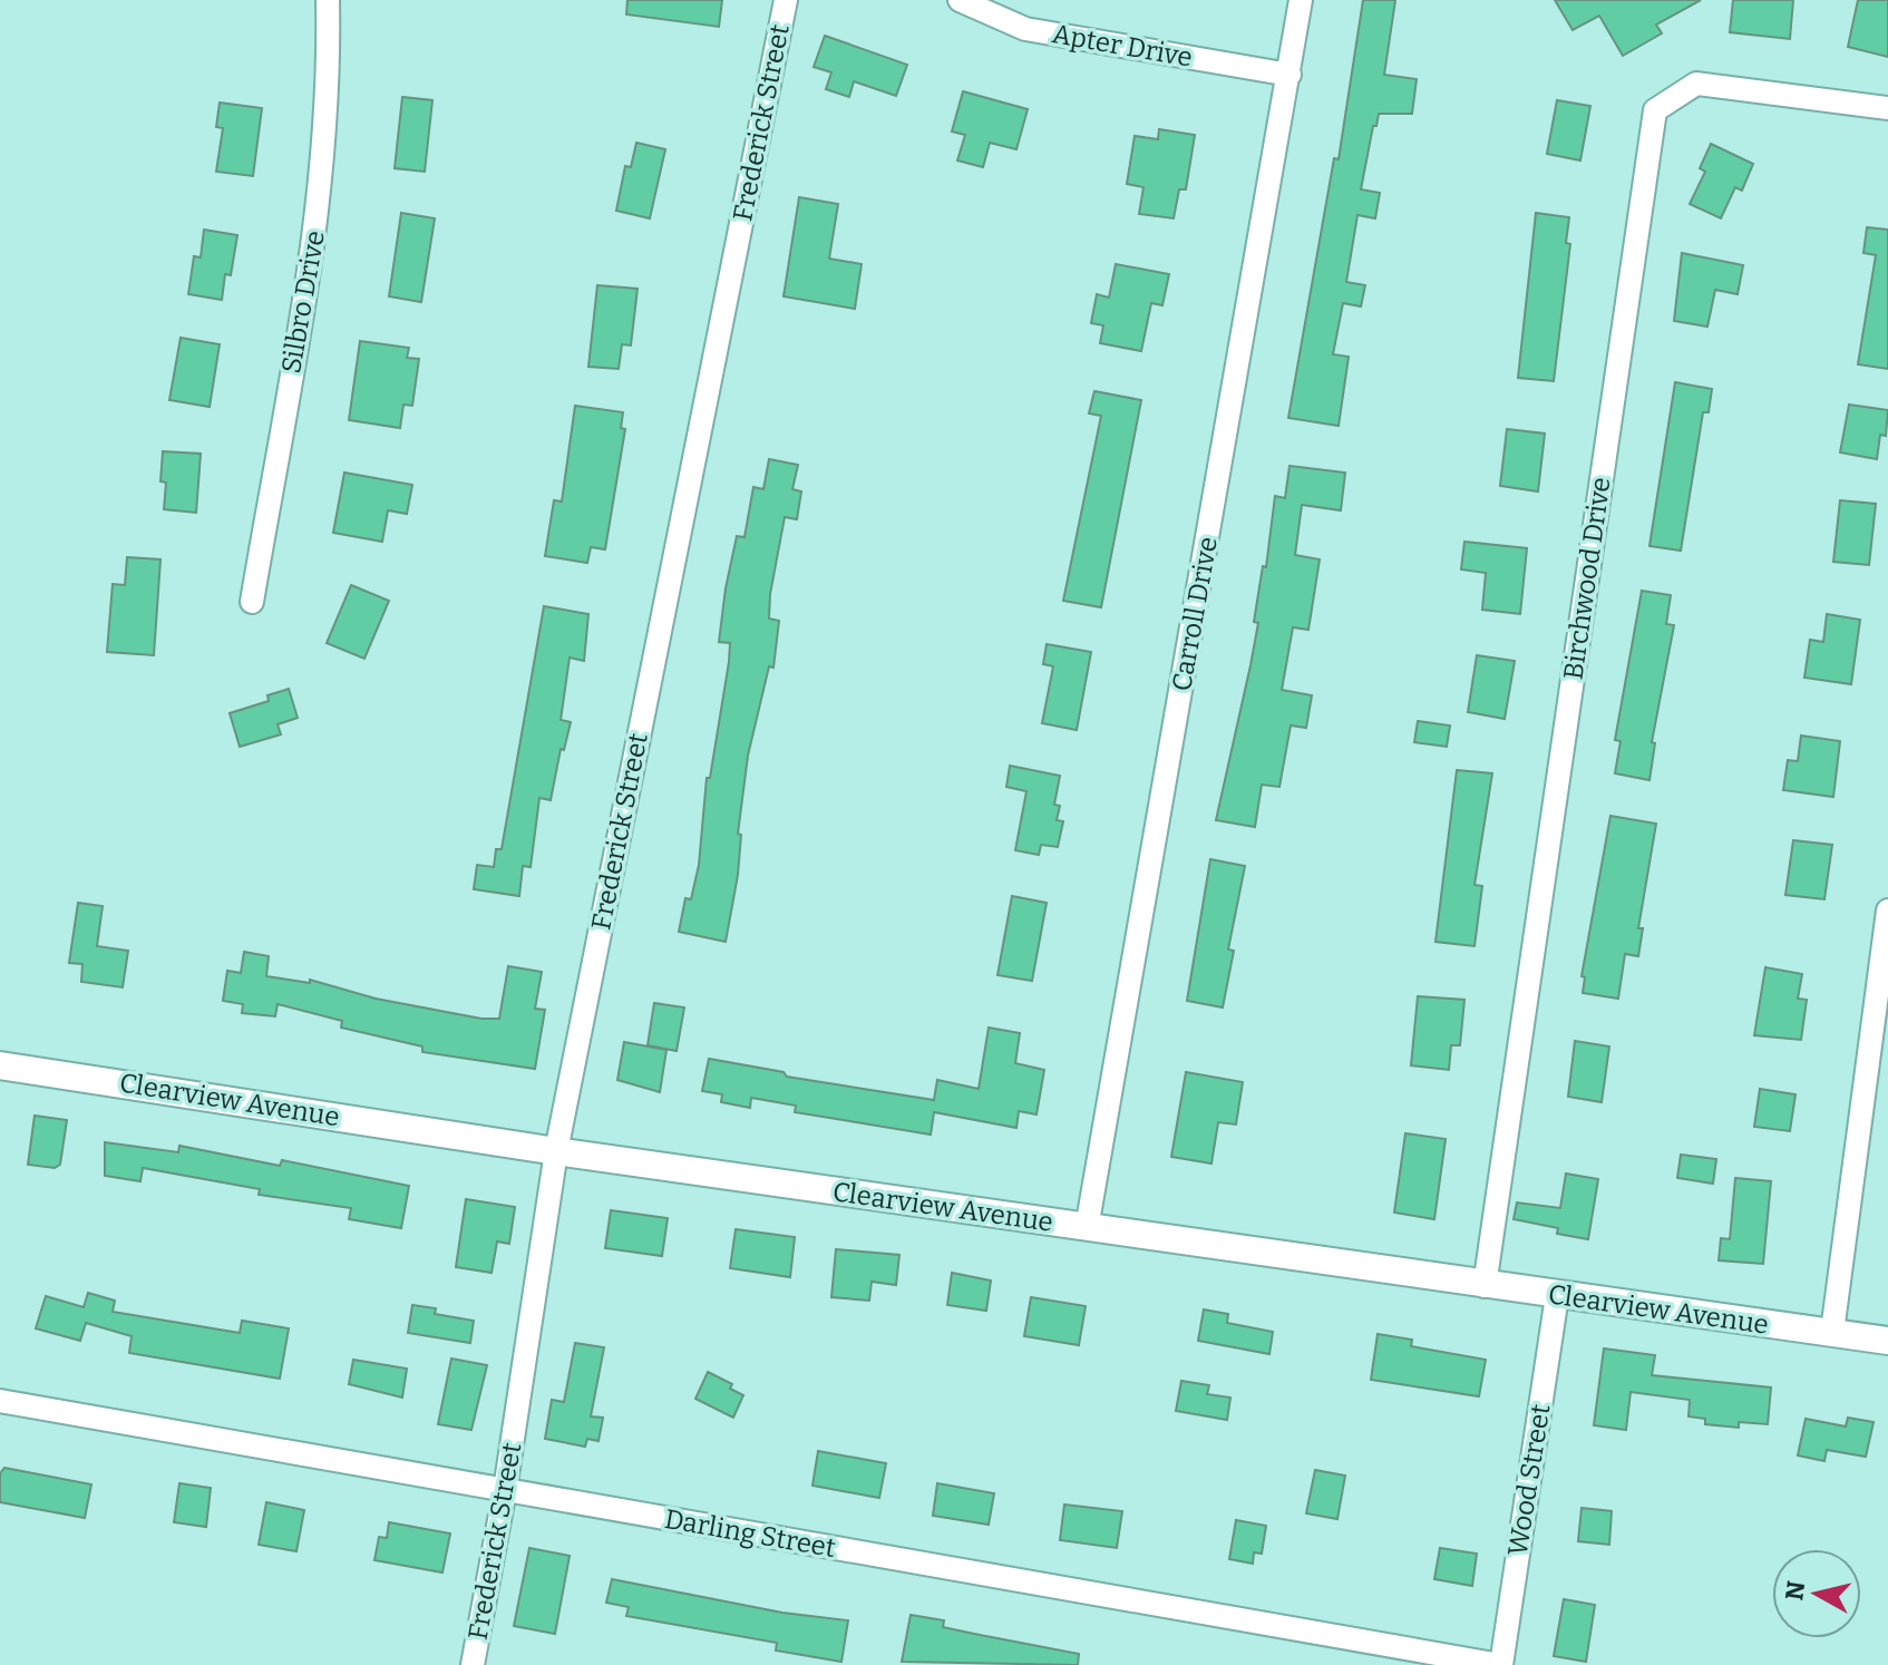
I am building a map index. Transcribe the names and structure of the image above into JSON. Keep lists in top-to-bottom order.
{
  "streets": {
    "street": [
      "Apter Drive",
      "Frederick Street",
      "Silbro Drive",
      "Birchwood Drive",
      "Carroll Drive",
      "Clearview Avenue",
      "Wood Street",
      "Darling Street"
    ]
  },
  "crossings": [
    ["Apter Drive", "Carroll Drive"],
    ["Frederick Street", "Clearview Avenue"],
    ["Frederick Street", "Darling Street"],
    ["Birchwood Drive", "Clearview Avenue"],
    ["Carroll Drive", "Clearview Avenue"],
    ["Clearview Avenue", "Wood Street"],
    ["Wood Street", "Darling Street"]
  ],
  "north": "left"
}
